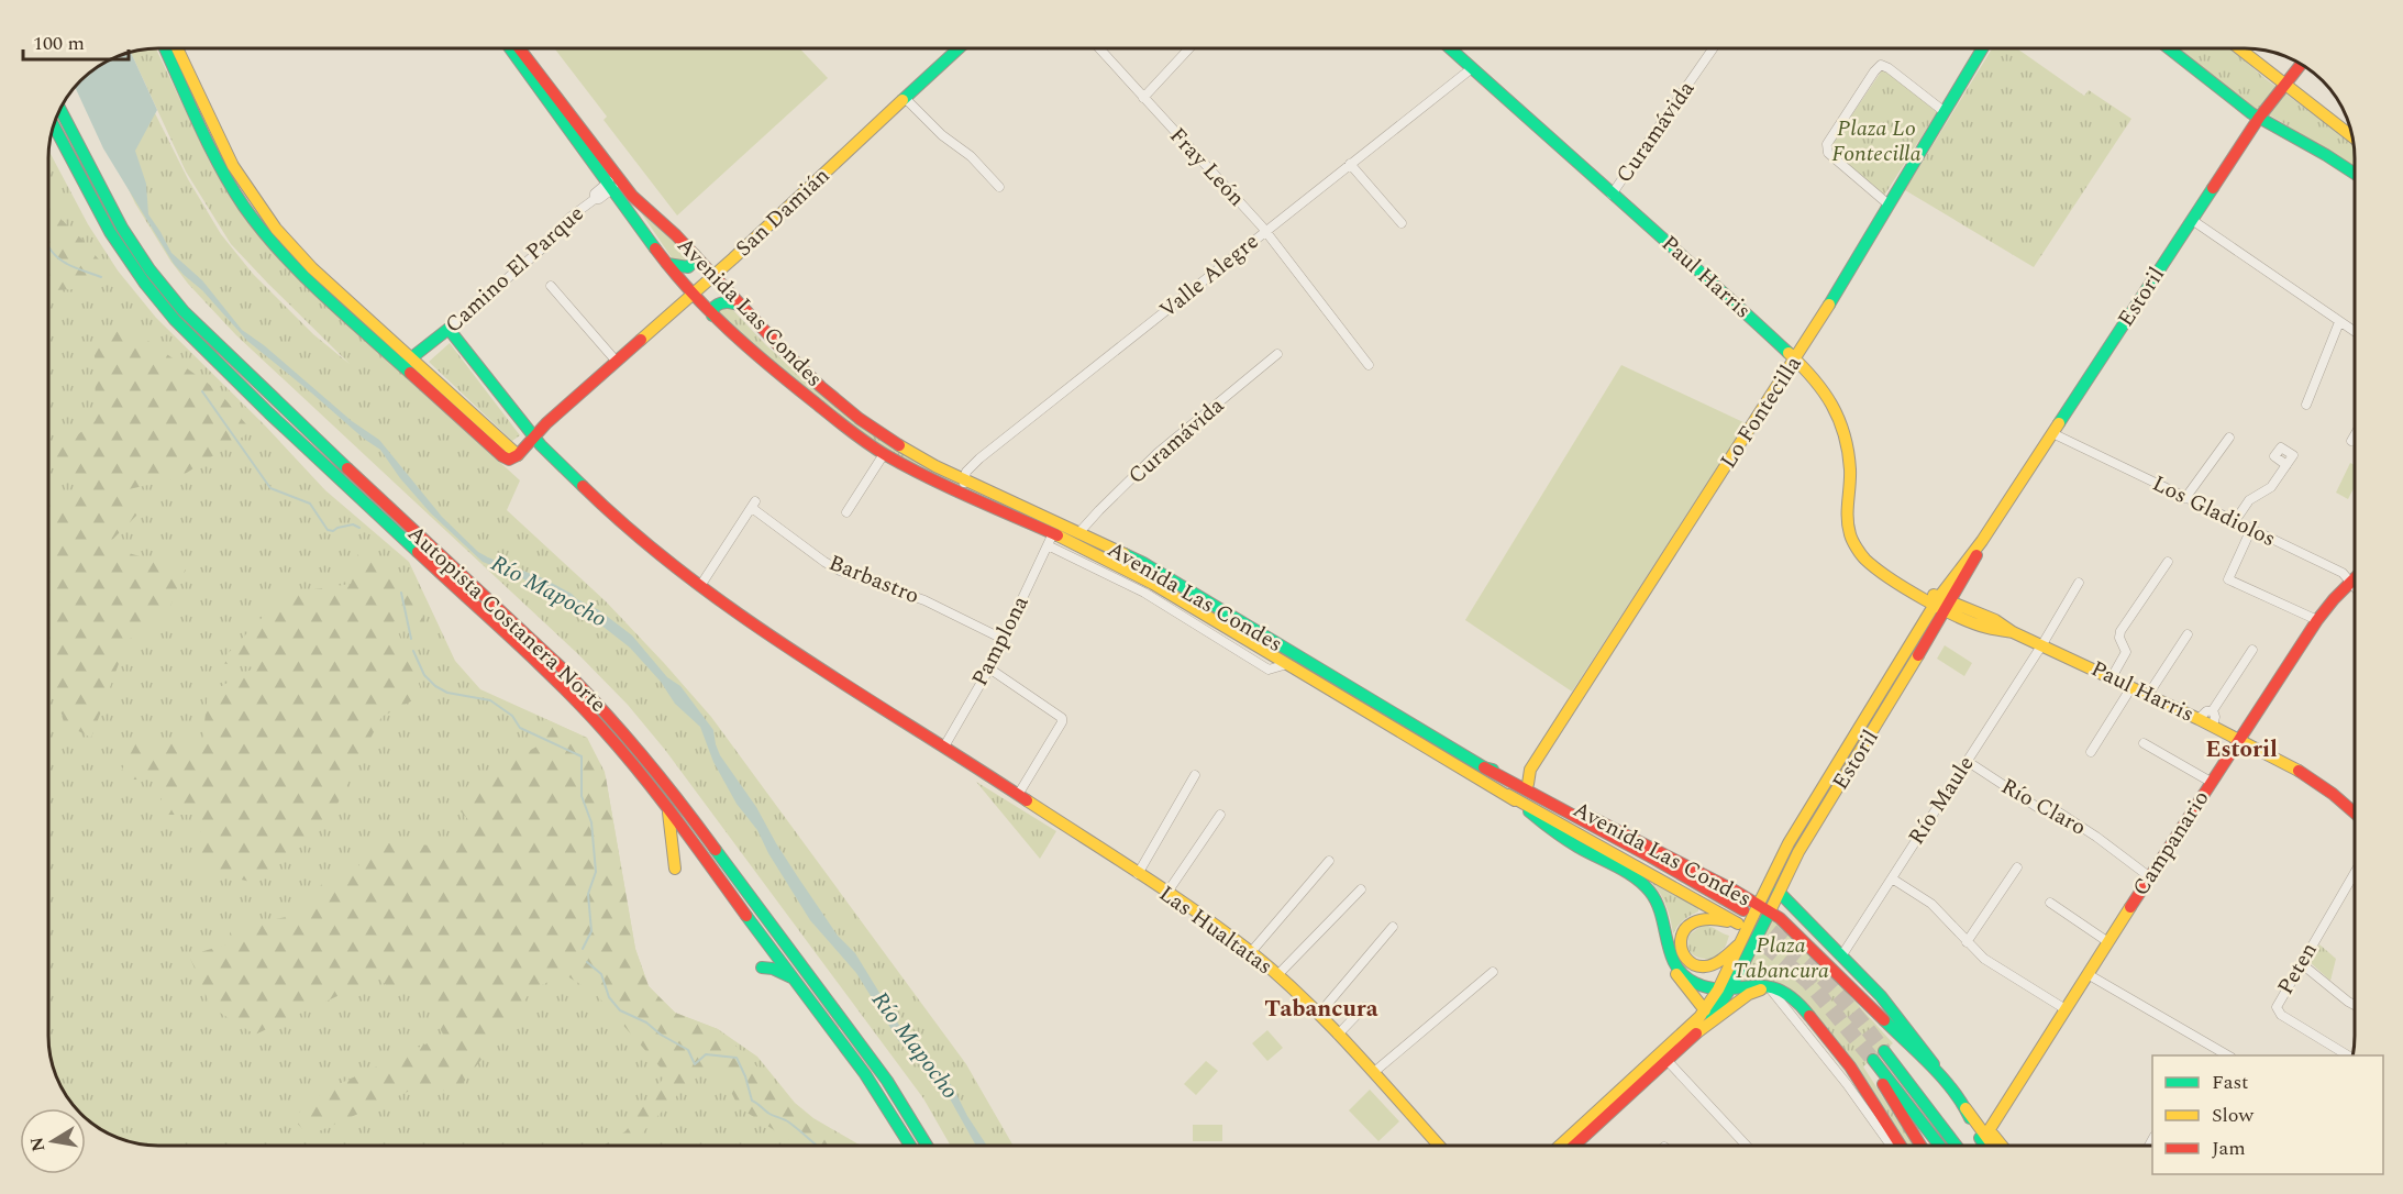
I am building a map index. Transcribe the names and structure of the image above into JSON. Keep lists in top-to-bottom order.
{
  "streets": {
    "main road": [
      "San Damián",
      "Camino El Parque",
      "Paul Harris",
      "Estoril",
      "Avenida Las Condes",
      "Lo Fontecilla",
      "Autopista Costanera Norte",
      "Campanario",
      "Las Hualtatas"
    ],
    "street": [
      "Curamávida",
      "Fray León",
      "Valle Alegre",
      "Los Gladiolos",
      "Barbastro",
      "Pamplona",
      "Río Maule",
      "Río Claro",
      "Peten"
    ]
  },
  "crossings": [
    ["Curamávida", "Paul Harris"],
    ["Curamávida", "Avenida Las Condes"],
    ["Fray León", "Valle Alegre"],
    ["San Damián", "Avenida Las Condes"],
    ["San Damián", "Las Hualtatas"],
    ["Camino El Parque", "Avenida Las Condes"],
    ["Valle Alegre", "Paul Harris"],
    ["Valle Alegre", "Avenida Las Condes"],
    ["Paul Harris", "Estoril"],
    ["Paul Harris", "Lo Fontecilla"],
    ["Paul Harris", "Río Maule"],
    ["Paul Harris", "Campanario"],
    ["Estoril", "Avenida Las Condes"],
    ["Estoril", "Los Gladiolos"],
    ["Avenida Las Condes", "Lo Fontecilla"],
    ["Avenida Las Condes", "Pamplona"],
    ["Avenida Las Condes", "Río Maule"],
    ["Avenida Las Condes", "Campanario"],
    ["Los Gladiolos", "Campanario"],
    ["Barbastro", "Pamplona"],
    ["Barbastro", "Las Hualtatas"],
    ["Pamplona", "Las Hualtatas"],
    ["Río Maule", "Río Claro"],
    ["Río Claro", "Campanario"]
  ],
  "districts": ["Estoril", "Tabancura"],
  "water": ["Río Mapocho"],
  "parks": ["Plaza Lo Fontecilla", "Plaza Tabancura"],
  "legend": ["Fast", "Slow", "Jam"],
  "scale_bar": "100 m",
  "north": "left"
}
